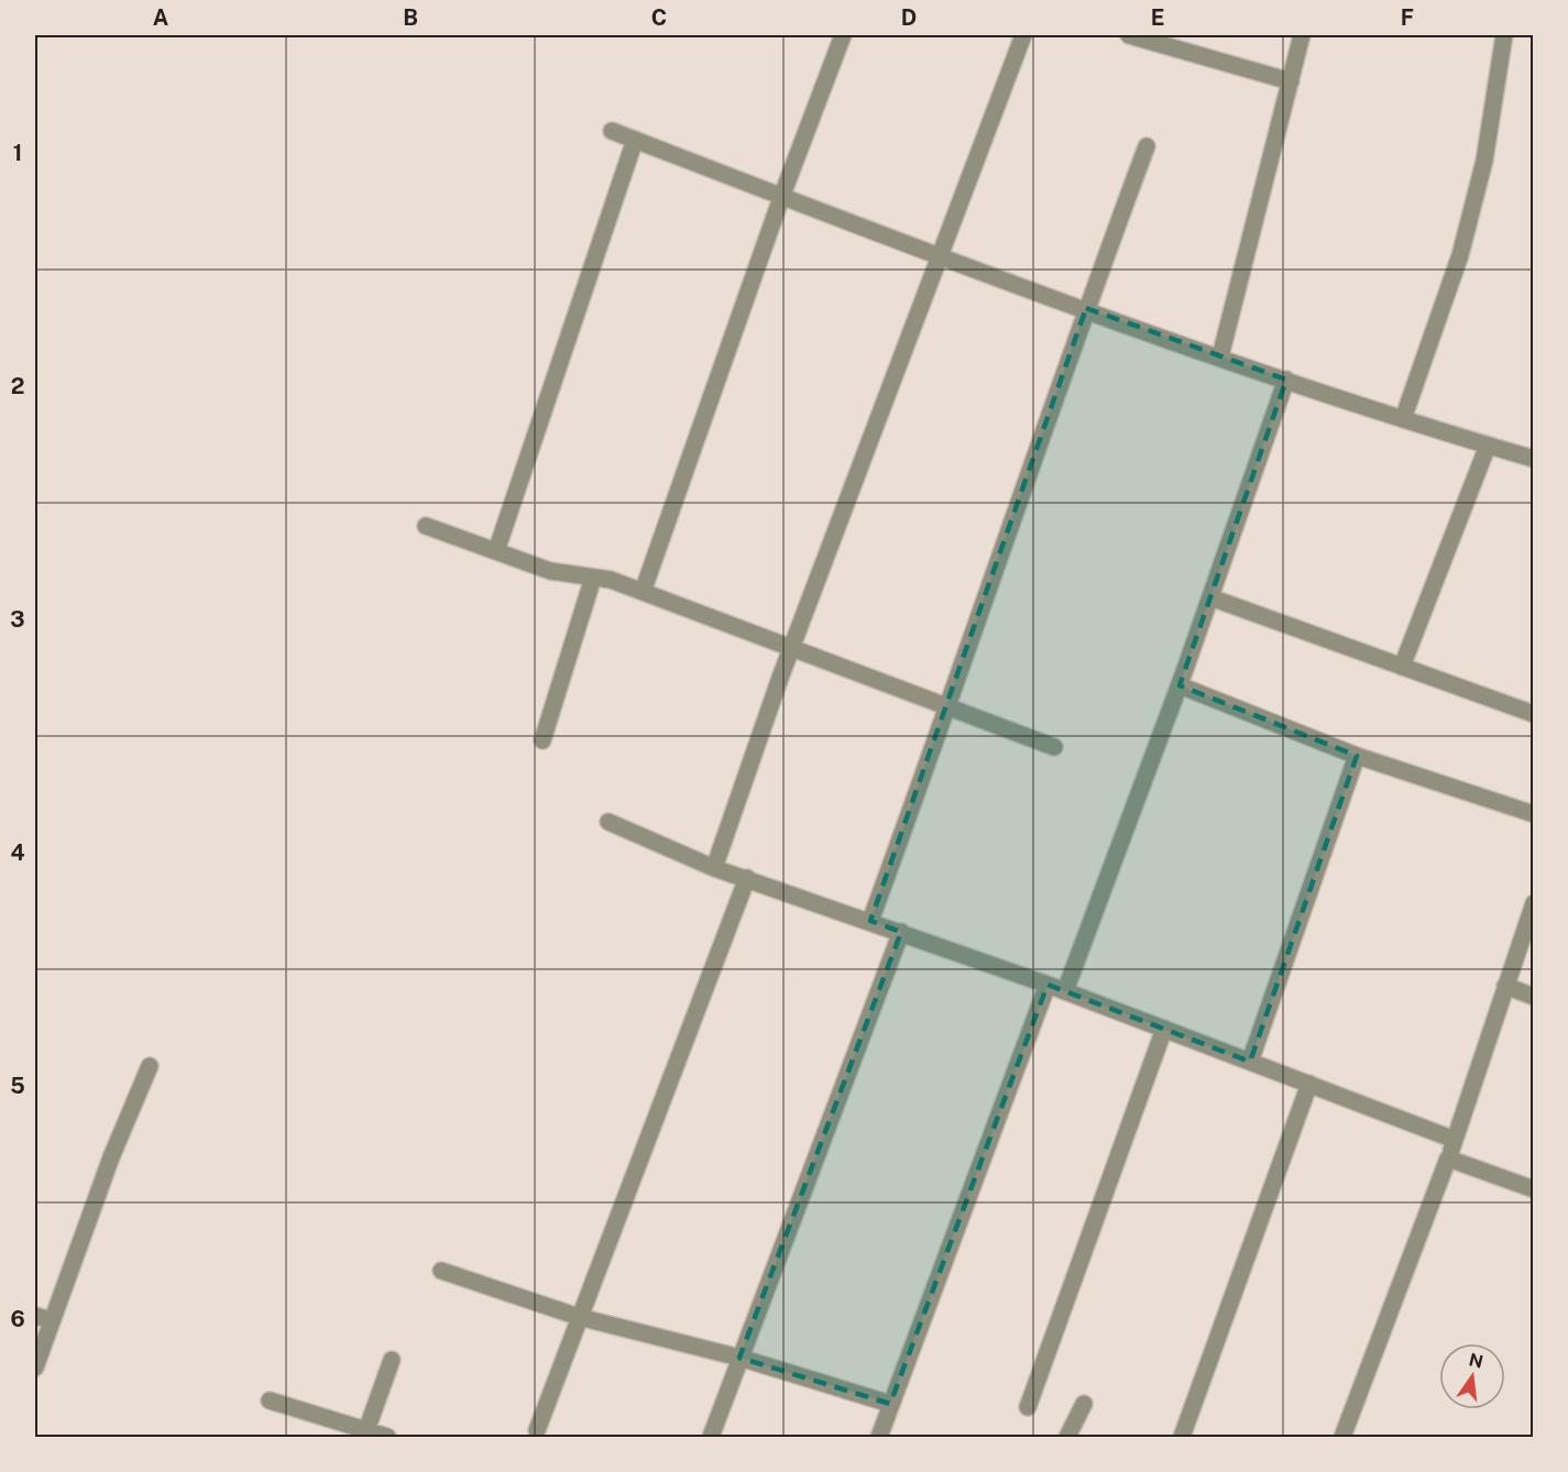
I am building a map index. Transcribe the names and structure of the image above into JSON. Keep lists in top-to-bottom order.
{
  "north": "top",
  "grid": {
    "columns": [
      "A",
      "B",
      "C",
      "D",
      "E",
      "F"
    ],
    "rows": [
      "1",
      "2",
      "3",
      "4",
      "5",
      "6"
    ]
  }
}
